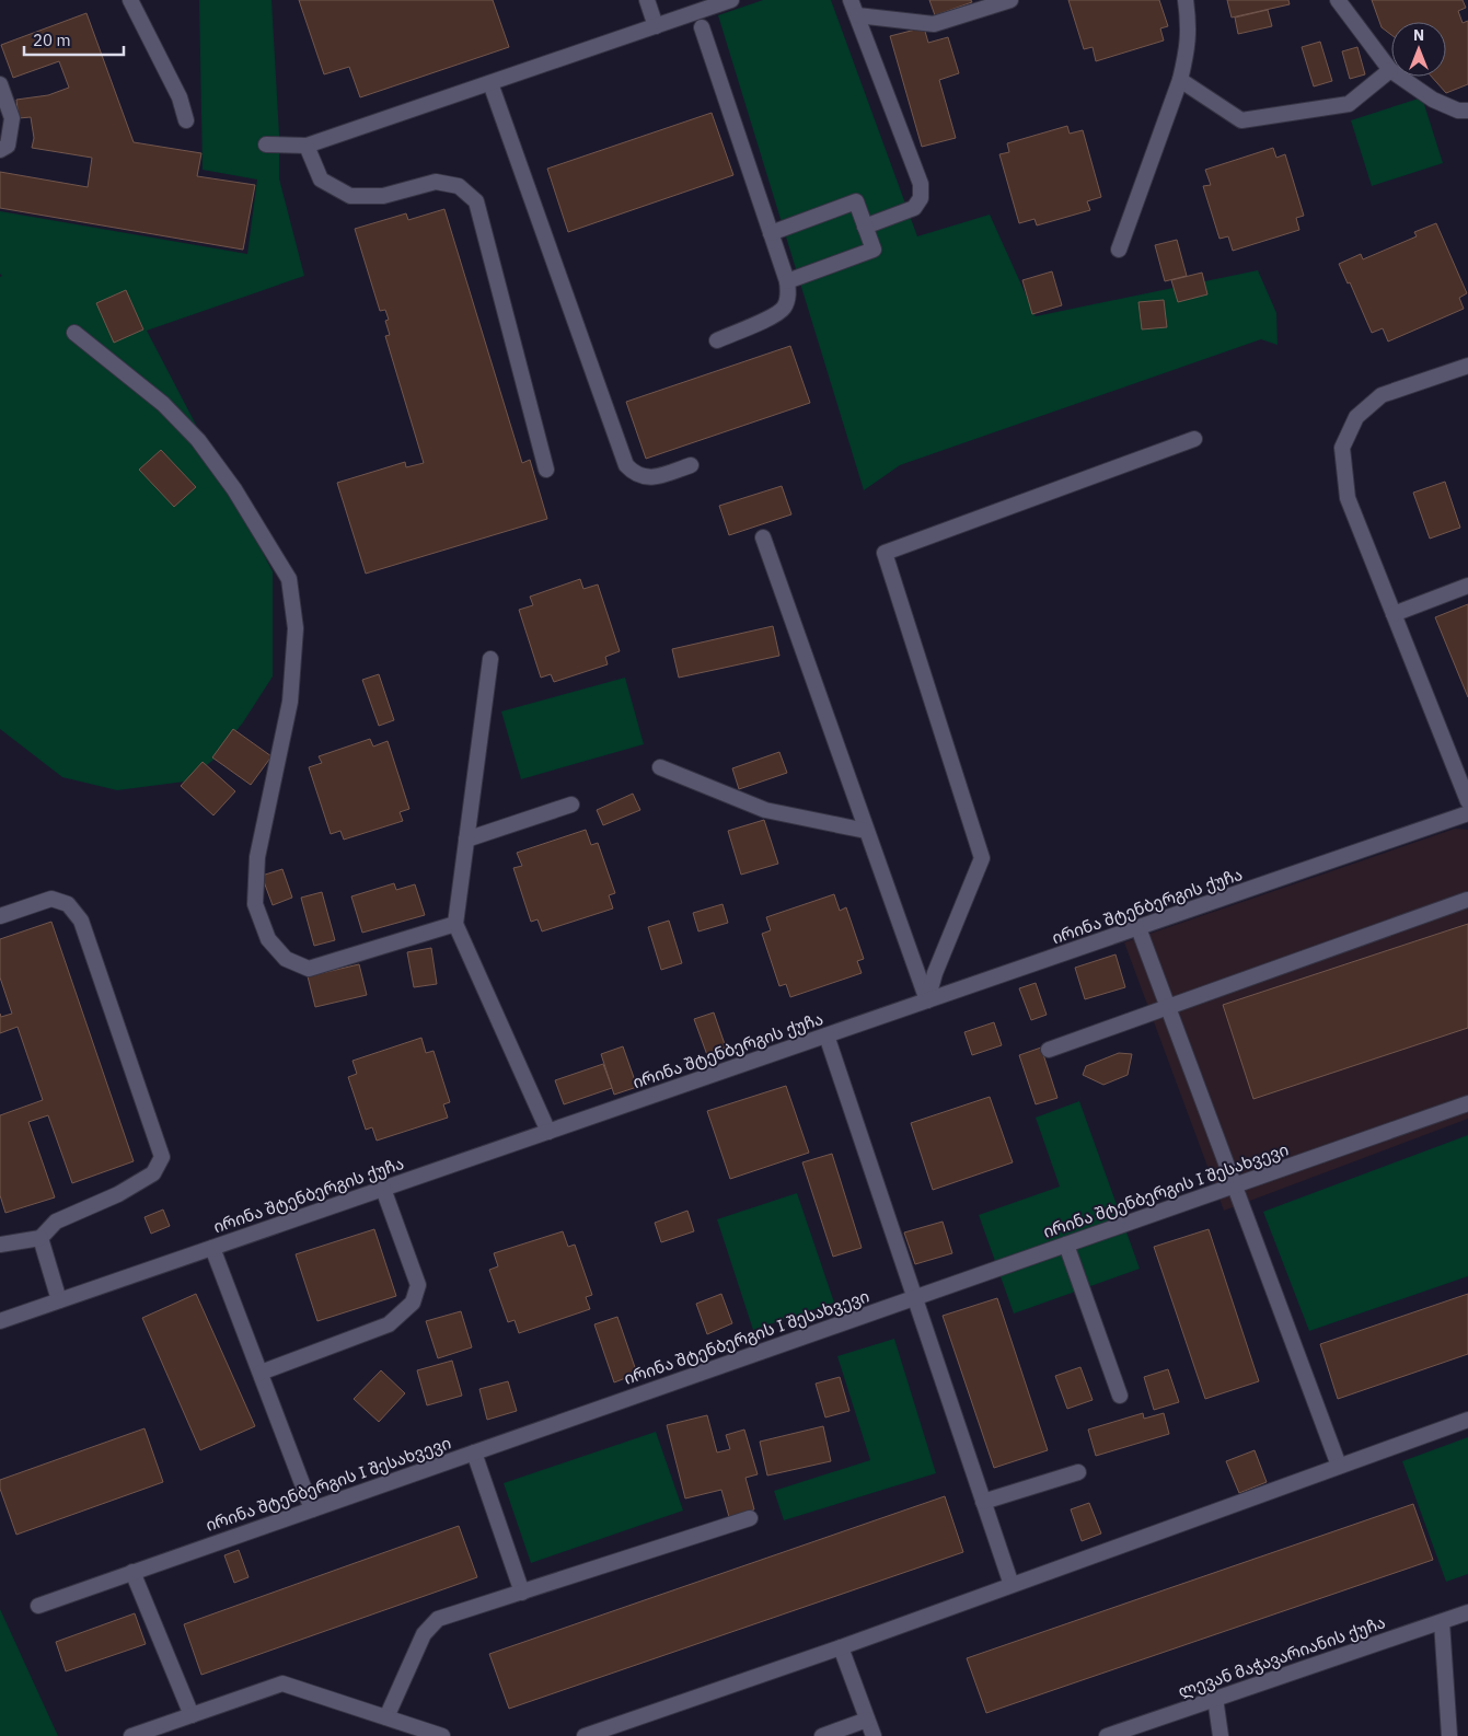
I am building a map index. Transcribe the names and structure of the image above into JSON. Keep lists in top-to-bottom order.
{
  "streets": {
    "street": ["ირინა შტენბერგის ქუჩა", "ირინა შტენბერგის I შესახვევი", "ლევან მაჭავარიანის ქუჩა"]
  },
  "scale_bar": "20 m",
  "north": "top"
}
